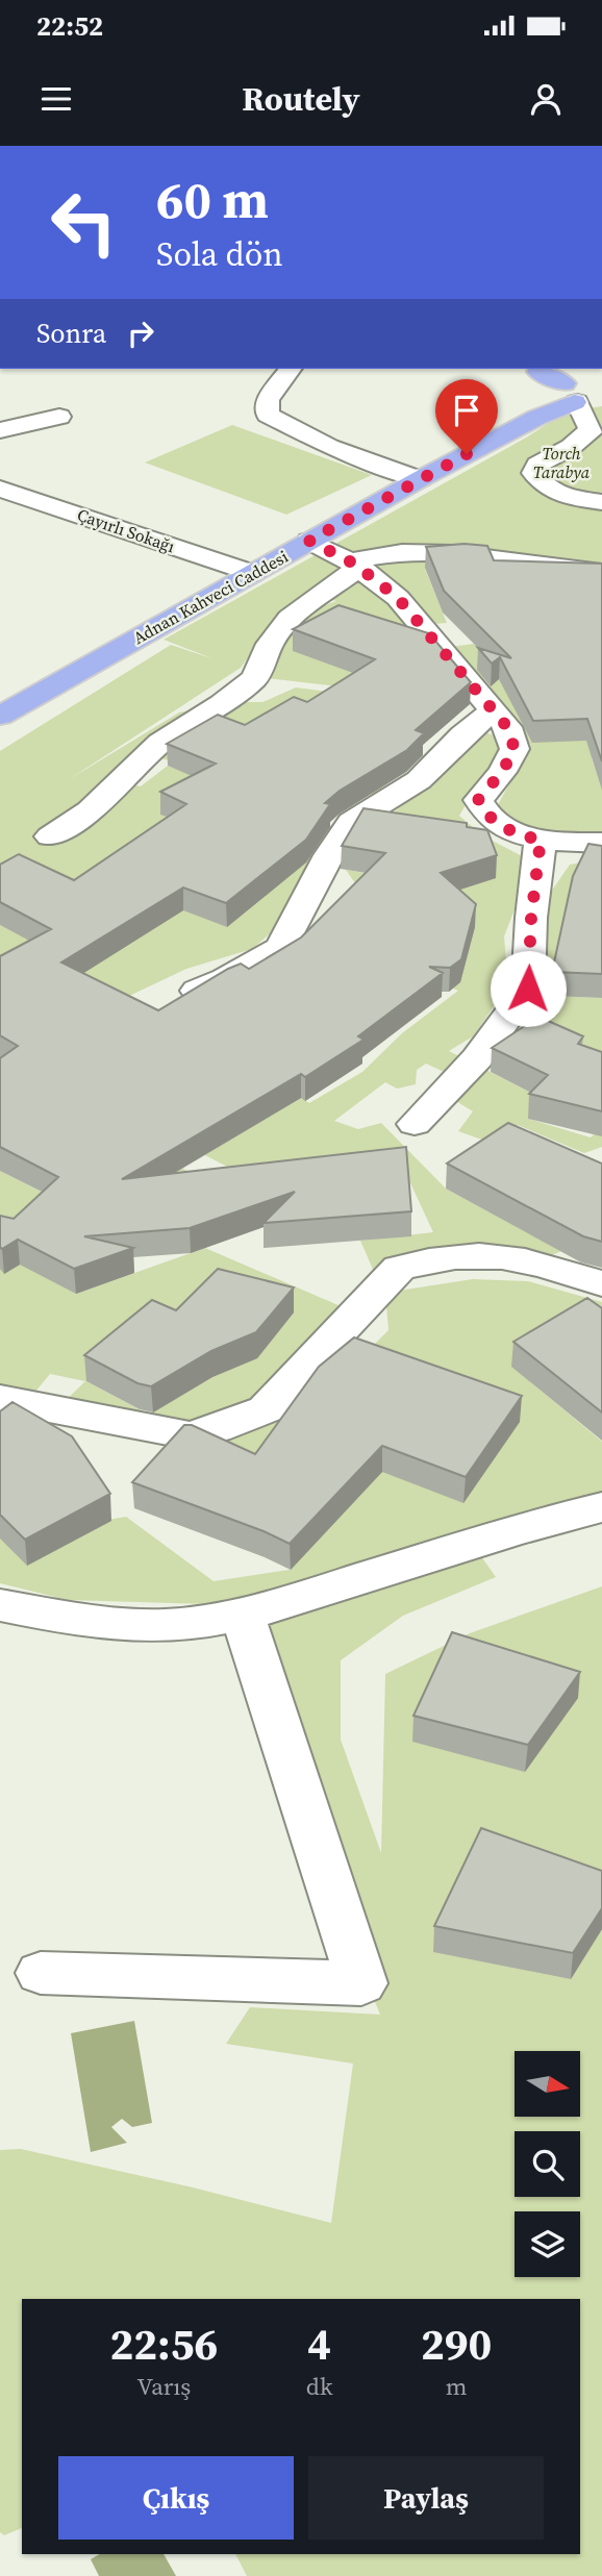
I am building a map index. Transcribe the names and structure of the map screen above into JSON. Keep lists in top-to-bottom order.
{
  "streets": {
    "main road": ["Adnan Kahveci Caddesi"],
    "street": ["Çayırlı Sokağı"]
  },
  "crossings": [
    ["Çayırlı Sokağı", "Adnan Kahveci Caddesi"]
  ],
  "parks": ["Torch Tarabya"],
  "north": "right",
  "page": {
    "status": "22:52",
    "header": "Routely",
    "turn": ["60 m", "Sola dön"],
    "then": "Sonra",
    "eta": [
      "22:56",
      "Varış",
      "4",
      "dk",
      "290",
      "m"
    ],
    "buttons": ["Çıkış", "Paylaş"]
  }
}
